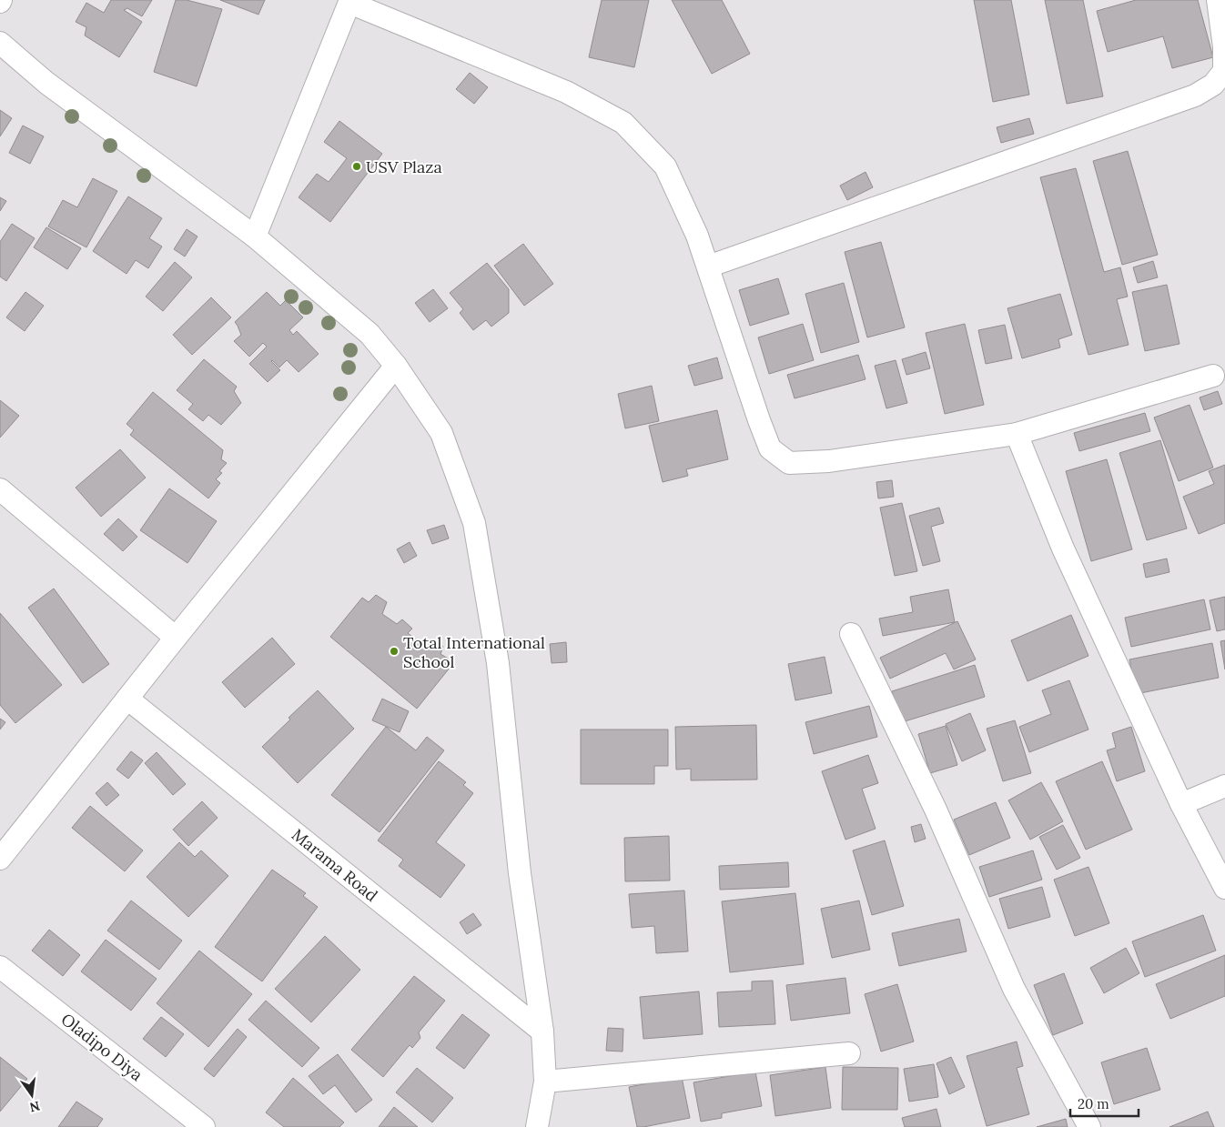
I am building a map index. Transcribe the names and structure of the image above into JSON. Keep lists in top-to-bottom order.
{
  "streets": {
    "street": ["Marama Road", "Oladipo Diya"]
  },
  "places": ["USV Plaza", "Total International School"],
  "scale_bar": "20 m",
  "north": "bottom"
}
